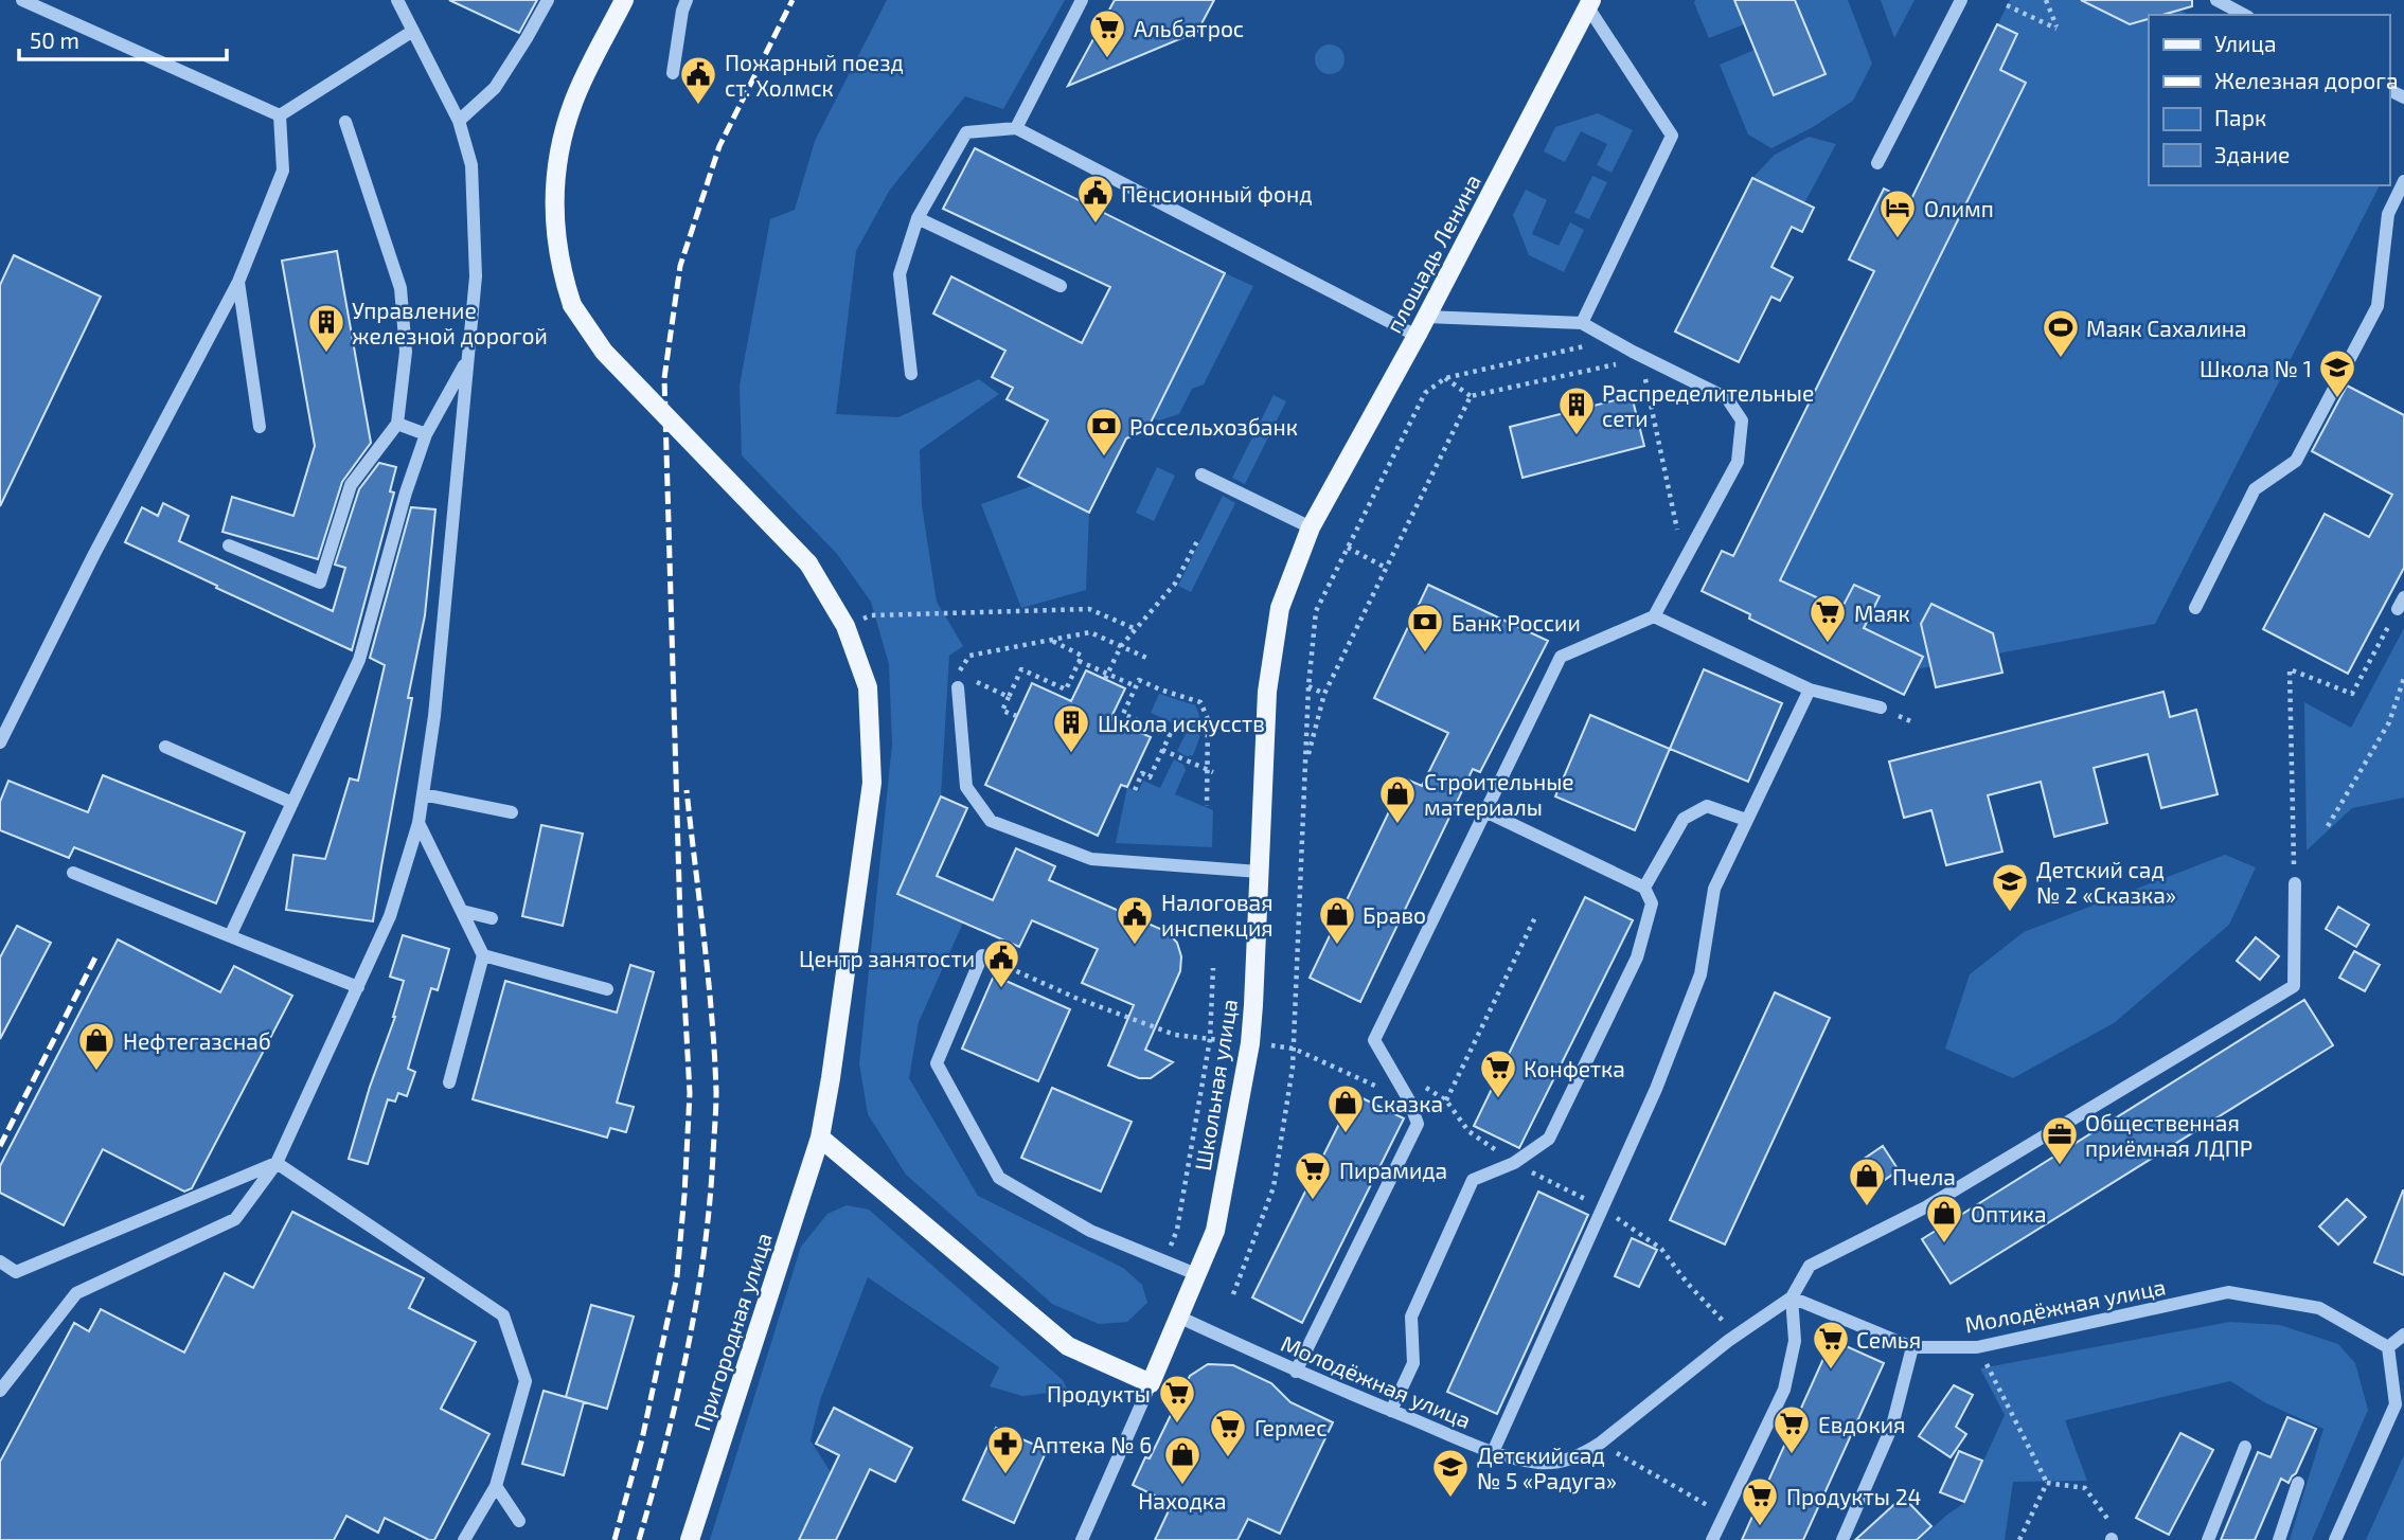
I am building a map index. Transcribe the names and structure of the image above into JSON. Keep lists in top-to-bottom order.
{
  "streets": {
    "main road": ["площадь Ленина", "Школьная улица", "Пригородная улица"],
    "street": ["Молодёжная улица"]
  },
  "crossings": [
    ["площадь Ленина", "Школьная улица"],
    ["Школьная улица", "Молодёжная улица"]
  ],
  "places": {
    "supermarket": [
      "Альбатрос",
      "Маяк",
      "Конфетка",
      "Пирамида",
      "Семья",
      "Продукты",
      "Евдокия",
      "Гермес",
      "Продукты 24"
    ],
    "public building": [
      "Пожарный поезд ст. Холмск",
      "Пенсионный фонд",
      "Налоговая инспекция",
      "Центр занятости"
    ],
    "hotel": ["Олимп"],
    "building": ["Управление железной дорогой", "Распределительные сети", "Школа искусств"],
    "sports": ["Маяк Сахалина"],
    "school or university": ["Школа № 1", "Детский сад № 2 «Сказка»", "Детский сад № 5 «Радуга»"],
    "bank": ["Россельхозбанк", "Банк России"],
    "shop": [
      "Строительные материалы",
      "Браво",
      "Нефтегазснаб",
      "Сказка",
      "Пчела",
      "Оптика",
      "Находка"
    ],
    "office": ["Общественная приёмная ЛДПР"],
    "pharmacy": ["Аптека № 6"]
  },
  "legend": [
    "Улица",
    "Железная дорога",
    "Парк",
    "Здание"
  ],
  "scale_bar": "50 m"
}
